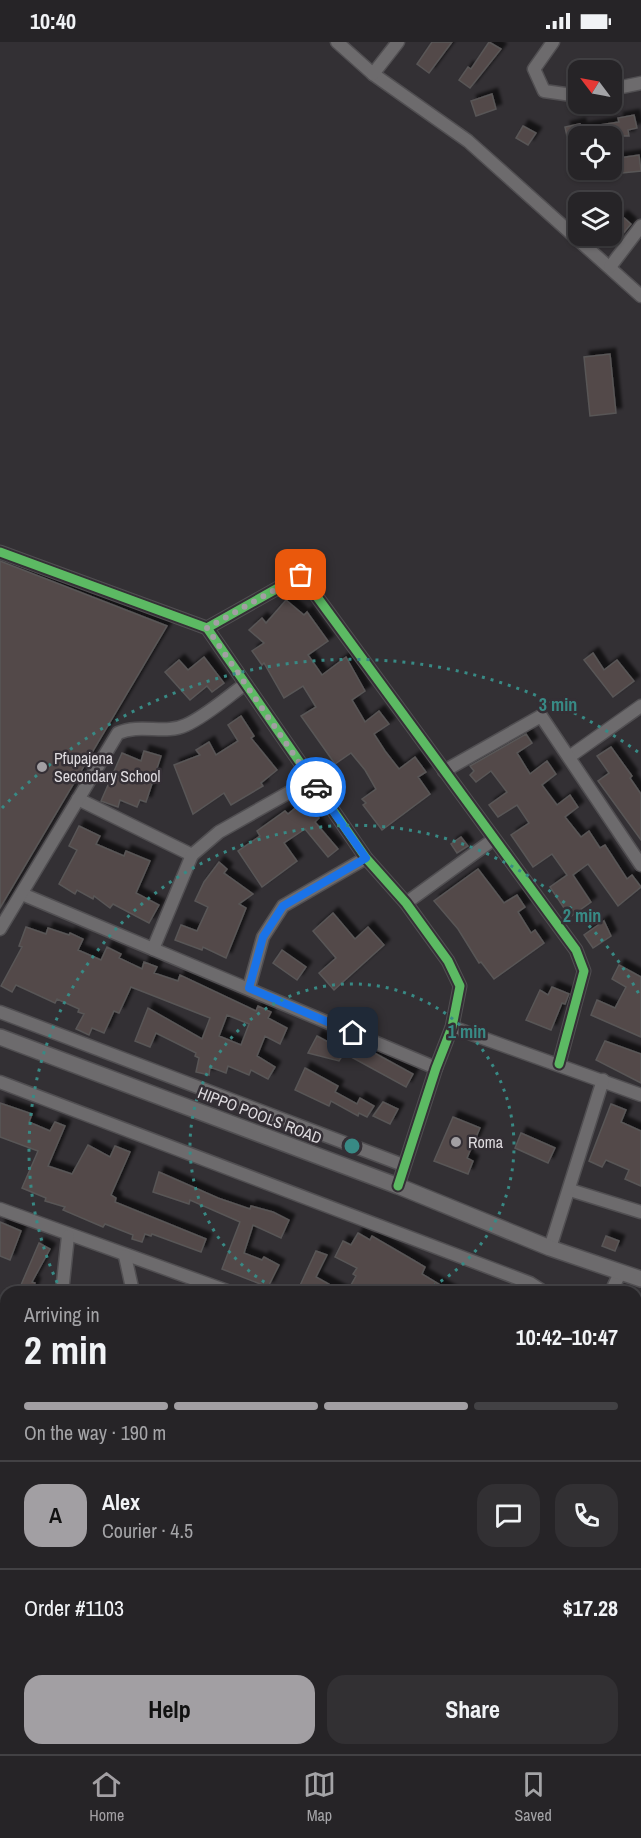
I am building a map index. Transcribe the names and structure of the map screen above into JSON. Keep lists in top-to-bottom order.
{
  "streets": {
    "street": ["HIPPO POOLS ROAD"]
  },
  "places": ["Pfupajena Secondary School", "Roma"],
  "north": "top left",
  "page": {
    "status": "10:40",
    "heading": ["2 min", "Arriving in", "10:42–10:47"],
    "panel": [
      "Alex",
      "Courier · 4.5",
      "Order #1103",
      "$17.28"
    ],
    "bar": "On the way · 190 m",
    "round": "A",
    "buttons": ["Help", "Share"],
    "tabs": ["Home", "Map", "Saved"]
  },
  "rings": ["3 min", "2 min", "1 min"]
}
